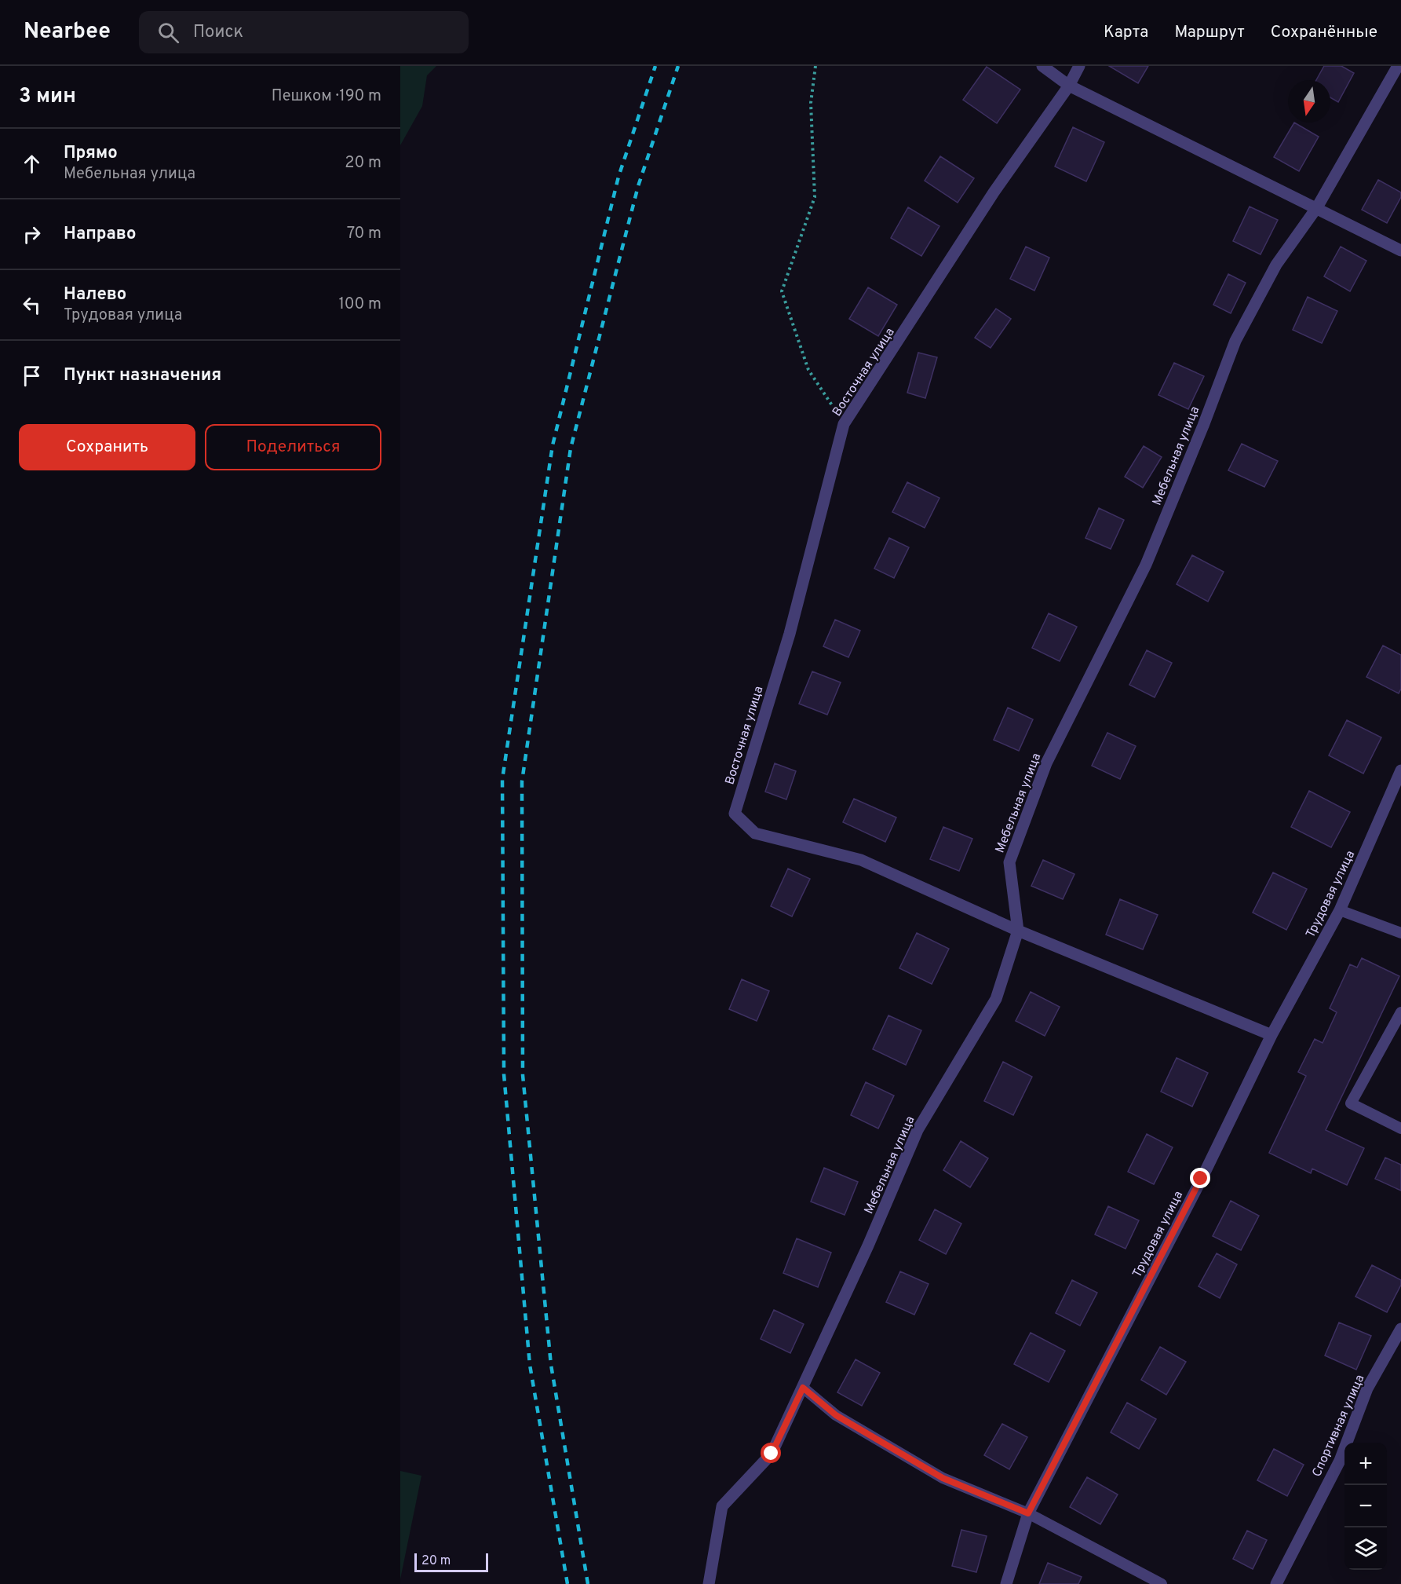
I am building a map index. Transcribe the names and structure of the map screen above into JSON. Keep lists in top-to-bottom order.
{
  "streets": {
    "street": [
      "Восточная улица",
      "Мебельная улица",
      "Трудовая улица",
      "Спортивная улица"
    ]
  },
  "crossings": [
    ["Восточная улица", "Мебельная улица"]
  ],
  "scale_bar": "20 m",
  "north": "bottom",
  "page": {
    "header": "Nearbee",
    "search": "Поиск",
    "nav": ["Карта", "Маршрут", "Сохранённые"],
    "heading": ["3 мин", "Пешком · 190 m"],
    "list": [
      ["Прямо", "Мебельная улица", "20 m"],
      ["Направо", "70 m"],
      ["Налево", "Трудовая улица", "100 m"],
      "Пункт назначения"
    ],
    "buttons": ["Сохранить", "Поделиться"],
    "map_buttons": ["+", "−"],
    "scale": "20 m"
  }
}
